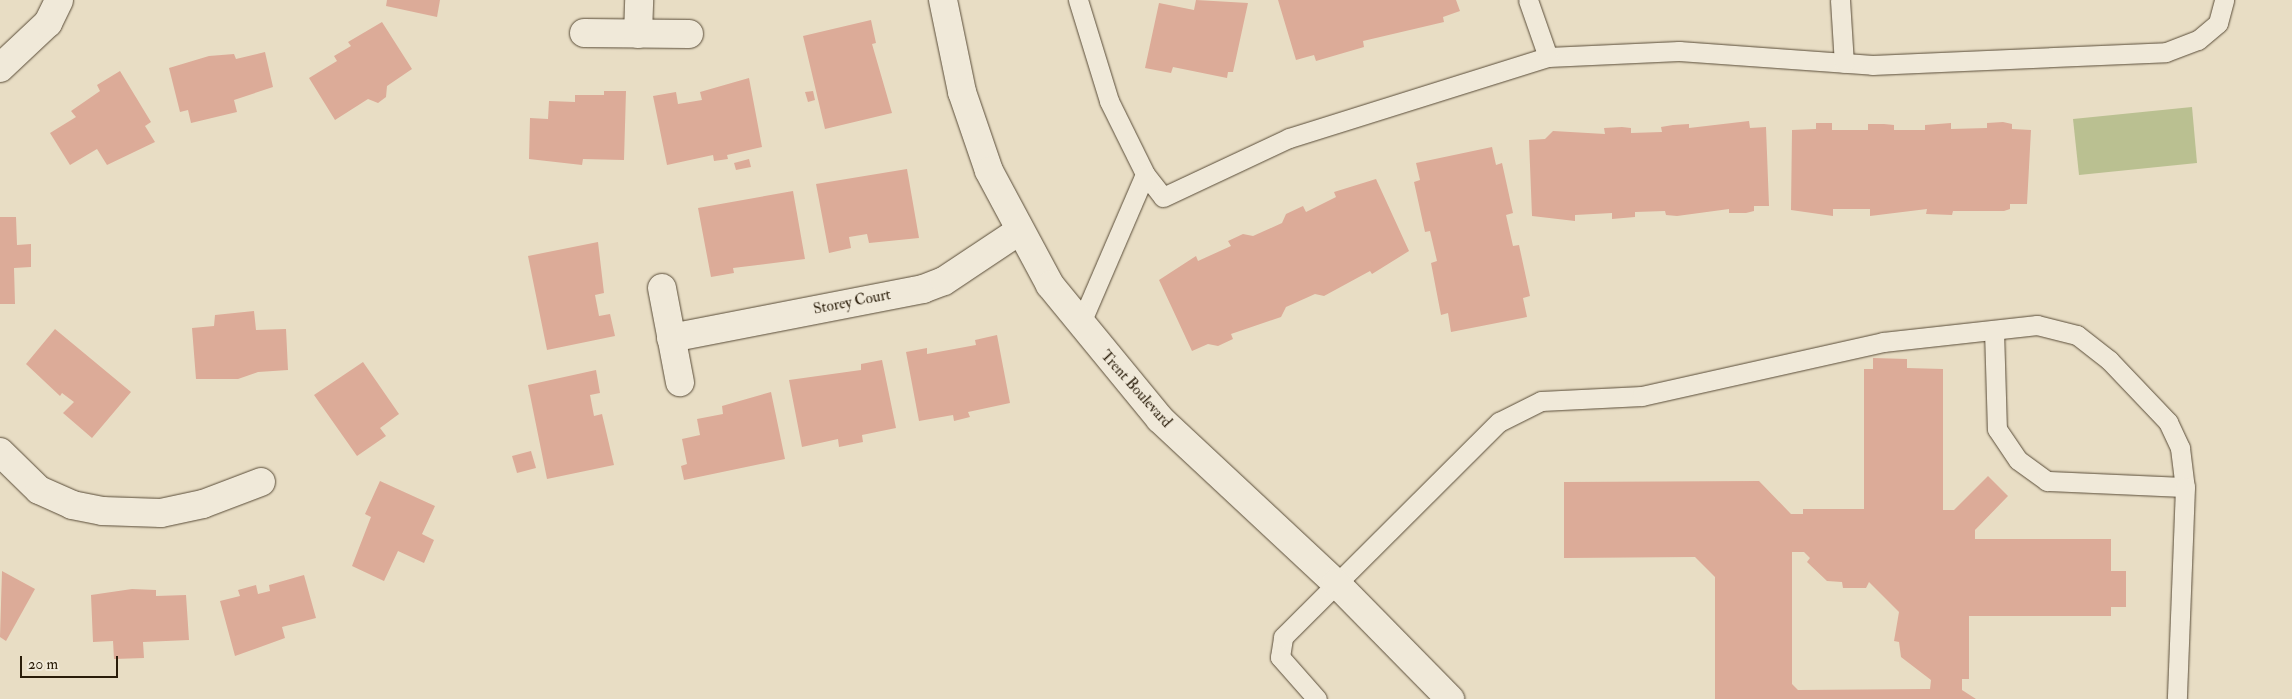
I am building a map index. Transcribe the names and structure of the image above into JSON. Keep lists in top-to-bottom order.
{
  "streets": {
    "street": ["Storey Court", "Trent Boulevard"]
  },
  "crossings": [
    ["Storey Court", "Trent Boulevard"]
  ],
  "scale_bar": "20 m"
}
